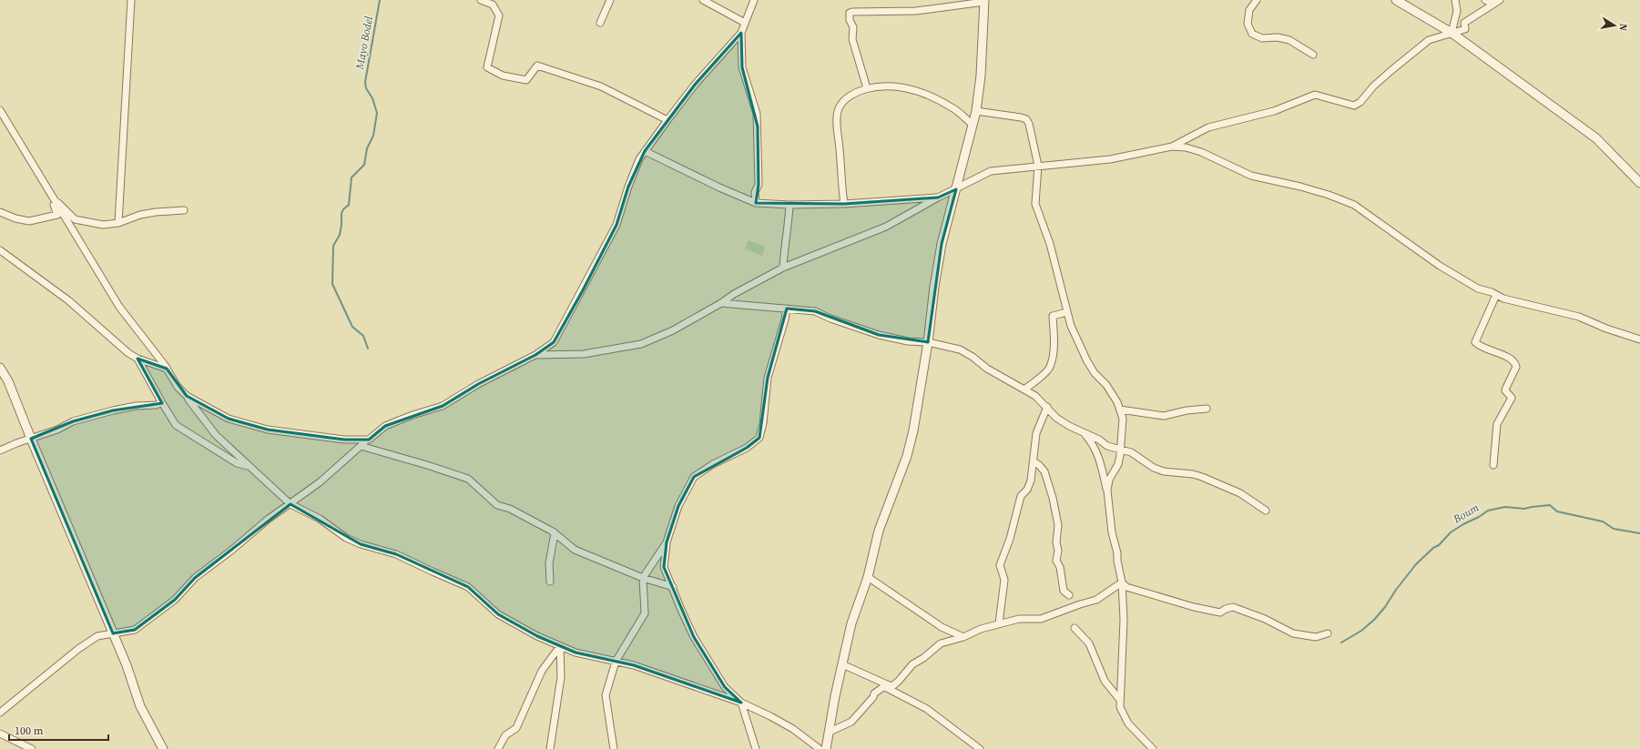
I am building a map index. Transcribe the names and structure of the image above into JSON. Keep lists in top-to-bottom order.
{
  "water": ["Mayo Bodel", "Boum"],
  "scale_bar": "100 m",
  "north": "right"
}
